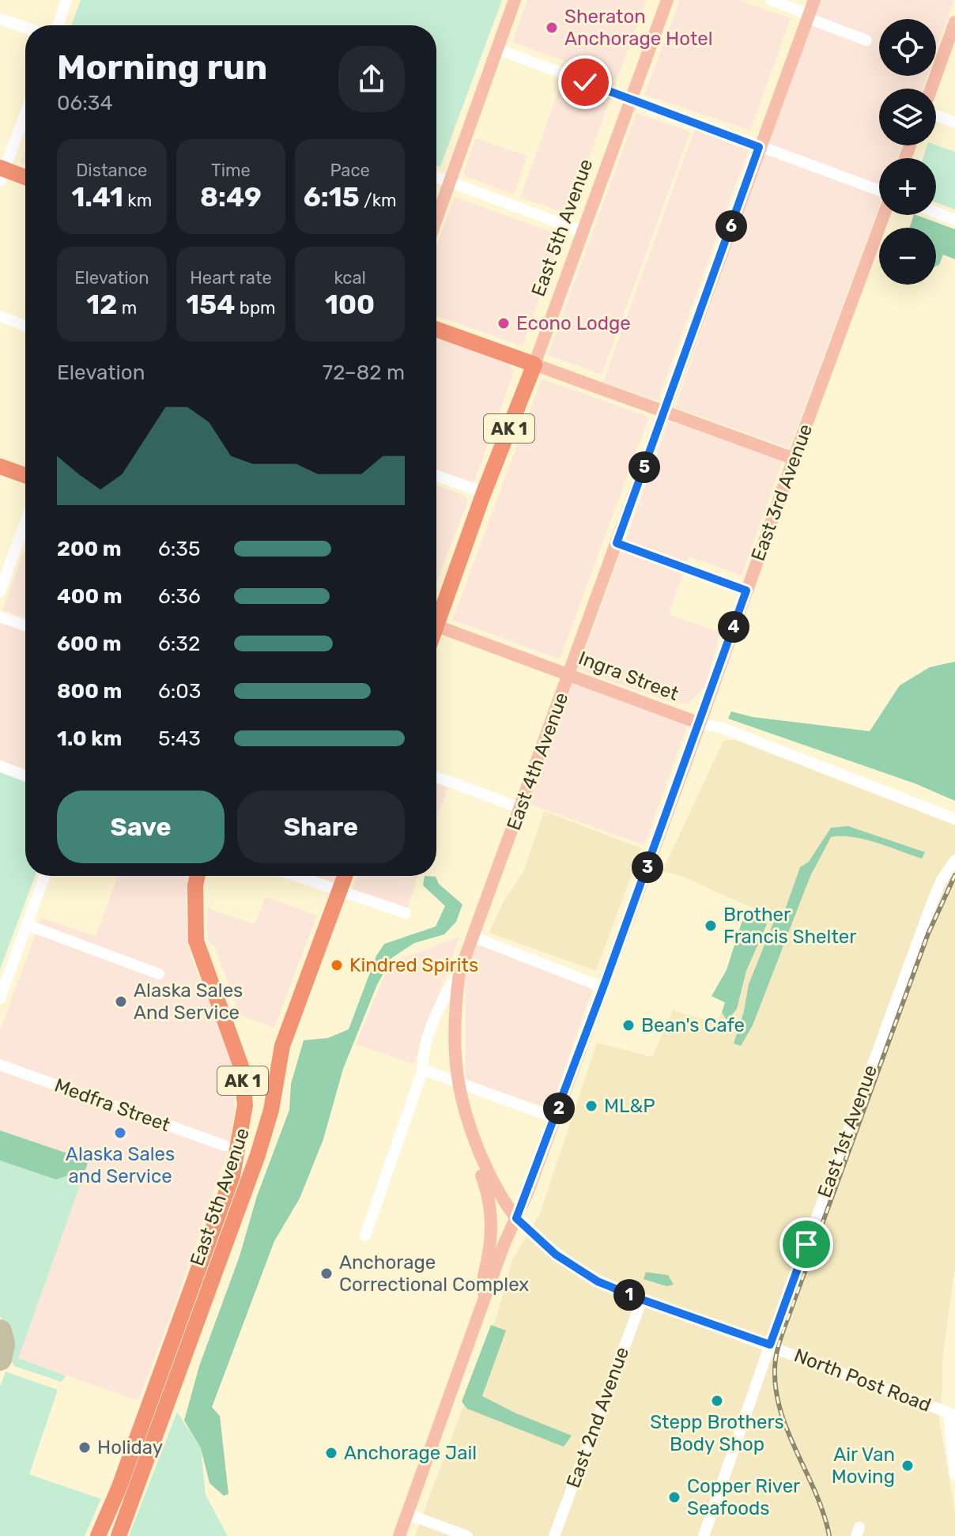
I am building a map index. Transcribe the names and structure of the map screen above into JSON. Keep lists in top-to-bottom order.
{
  "streets": {
    "highway": ["East 5th Avenue", "AK 1"],
    "main road": ["East 3rd Avenue", "Ingra Street", "East 4th Avenue"],
    "street": [
      "Medfra Street",
      "East 1st Avenue",
      "North Post Road",
      "East 2nd Avenue"
    ]
  },
  "crossings": [
    ["East 3rd Avenue", "Ingra Street"],
    ["East 3rd Avenue", "North Post Road"],
    ["Ingra Street", "East 4th Avenue"],
    ["East 1st Avenue", "North Post Road"],
    ["North Post Road", "East 2nd Avenue"]
  ],
  "places": [
    "Sheraton Anchorage Hotel",
    "Econo Lodge",
    "Brother Francis Shelter",
    "Kindred Spirits",
    "Alaska Sales And Service",
    "Bean's Cafe",
    "ML&P",
    "Alaska Sales and Service",
    "Anchorage Correctional Complex",
    "Stepp Brothers Body Shop",
    "Holiday",
    "Anchorage Jail",
    "Air Van Moving",
    "Copper River Seafoods"
  ],
  "page": {
    "map_buttons": ["+", "−"],
    "heading": ["Morning run", "06:34"],
    "stats": [
      ["Distance", "1.41 km"],
      ["Time", "8:49"],
      ["Pace", "6:15 /km"],
      ["Elevation", "12 m"],
      ["Heart rate", "154 bpm"],
      ["kcal", "100"]
    ],
    "pins": [
      "6",
      "5",
      "4",
      "3",
      "2",
      "1"
    ],
    "chart": ["Elevation", "72–82 m"],
    "list": [
      {
        "name": "200 m",
        "note": "6:35"
      },
      {
        "name": "400 m",
        "note": "6:36"
      },
      {
        "name": "600 m",
        "note": "6:32"
      },
      {
        "name": "800 m",
        "note": "6:03"
      },
      {
        "name": "1.0 km",
        "note": "5:43"
      }
    ],
    "buttons": ["Save", "Share"]
  }
}
